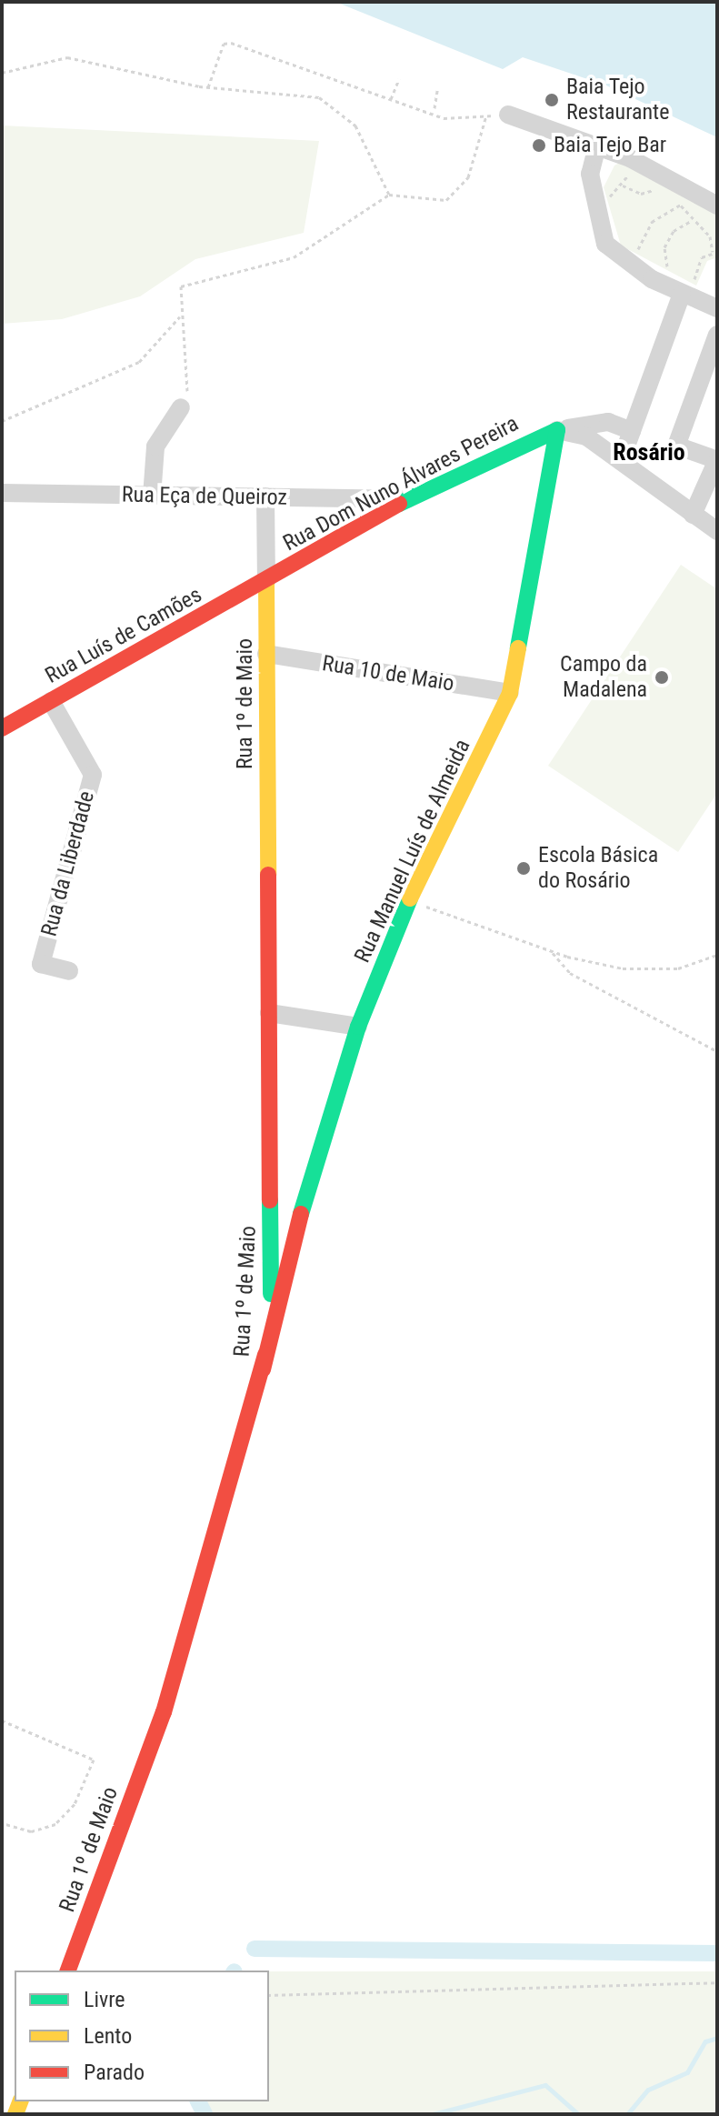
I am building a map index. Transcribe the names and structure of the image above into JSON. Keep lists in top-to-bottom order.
{
  "streets": {
    "street": [
      "Rua Dom Nuno Álvares Pereira",
      "Rua Eça de Queiroz",
      "Rua Luís de Camões",
      "Rua 10 de Maio",
      "Rua 1º de Maio",
      "Rua Manuel Luís de Almeida",
      "Rua da Liberdade"
    ]
  },
  "crossings": [
    ["Rua Dom Nuno Álvares Pereira", "Rua Eça de Queiroz"],
    ["Rua Dom Nuno Álvares Pereira", "Rua Luís de Camões"],
    ["Rua Dom Nuno Álvares Pereira", "Rua 1º de Maio"],
    ["Rua Dom Nuno Álvares Pereira", "Rua Manuel Luís de Almeida"],
    ["Rua Luís de Camões", "Rua 1º de Maio"],
    ["Rua Luís de Camões", "Rua da Liberdade"],
    ["Rua 10 de Maio", "Rua 1º de Maio"],
    ["Rua 10 de Maio", "Rua Manuel Luís de Almeida"],
    ["Rua 1º de Maio", "Rua Manuel Luís de Almeida"]
  ],
  "districts": ["Rosário"],
  "places": [
    "Baia Tejo Restaurante",
    "Baia Tejo Bar",
    "Campo da Madalena",
    "Escola Básica do Rosário"
  ],
  "legend": ["Livre", "Lento", "Parado"]
}
